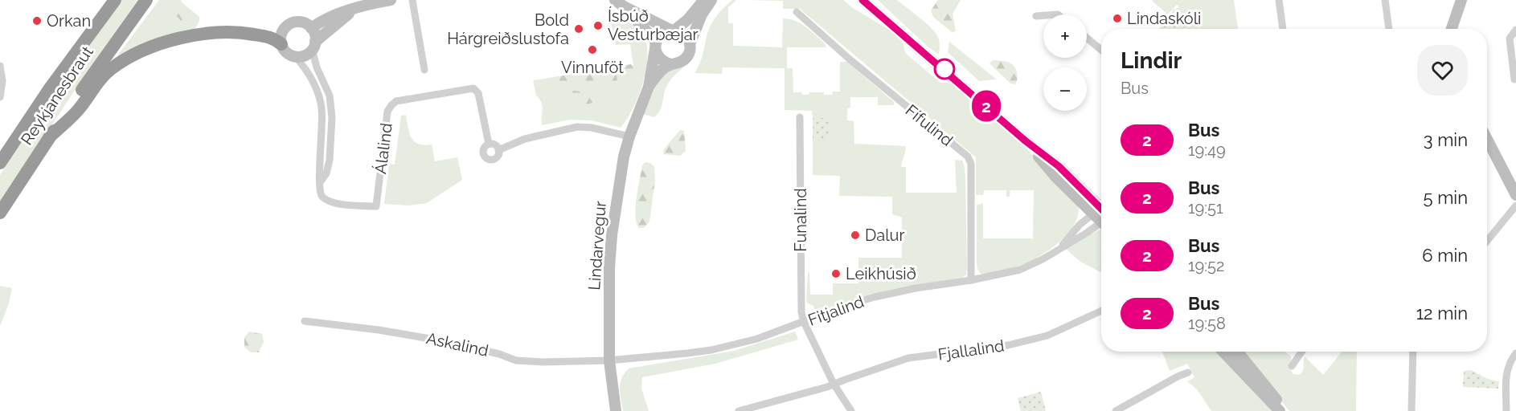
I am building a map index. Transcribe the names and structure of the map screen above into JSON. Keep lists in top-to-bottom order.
{
  "streets": {
    "highway": ["Reykjanesbraut"],
    "street": [
      "Fífulind",
      "Álalind",
      "Funalind",
      "Lindarvegur",
      "Fitjalind",
      "Askalind",
      "Fjallalind"
    ]
  },
  "crossings": [
    ["Fífulind", "Fitjalind"],
    ["Funalind", "Fitjalind"],
    ["Lindarvegur", "Fitjalind"],
    ["Lindarvegur", "Askalind"],
    ["Fitjalind", "Askalind"]
  ],
  "places": [
    "Lindaskóli",
    "Orkan",
    "Ísbúð Vesturbæjar",
    "Bold Hárgreiðslustofa",
    "Vinnuföt",
    "Dalur",
    "Leikhúsið"
  ],
  "lines": ["bus line 2"],
  "page": {
    "on_map": "2",
    "map_buttons": ["+", "−"],
    "heading": ["Lindir", "Bus"],
    "list": [
      {
        "mark": "2",
        "name": "Bus",
        "note": "19:49",
        "value": "3 min"
      },
      {
        "mark": "2",
        "name": "Bus",
        "note": "19:51",
        "value": "5 min"
      },
      {
        "mark": "2",
        "name": "Bus",
        "note": "19:52",
        "value": "6 min"
      },
      {
        "mark": "2",
        "name": "Bus",
        "note": "19:58",
        "value": "12 min"
      }
    ]
  }
}
